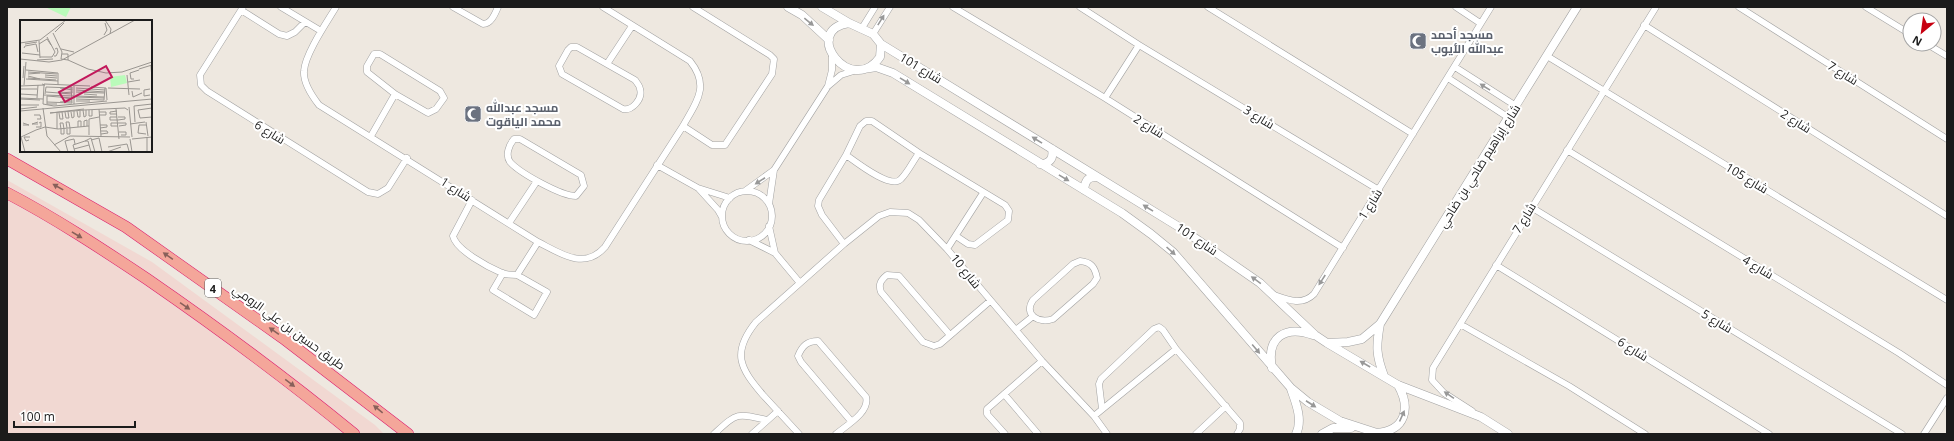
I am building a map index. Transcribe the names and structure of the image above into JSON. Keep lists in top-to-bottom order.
{
  "streets": {
    "highway": ["4", "طريق حسين بن علي الرومي"],
    "street": [
      "شارع 101",
      "شارع 7",
      "شارع 3",
      "شارع 2",
      "شارع 6",
      "شارع إبراهيم ضاحي بن ضاحي",
      "شارع 105",
      "شارع 1",
      "شارع 4",
      "شارع 10",
      "شارع 5"
    ]
  },
  "crossings": [
    ["شارع 101", "شارع 7"],
    ["شارع 101", "شارع إبراهيم ضاحي بن ضاحي"],
    ["شارع 101", "شارع 1"],
    ["شارع 7", "شارع 2"],
    ["شارع 7", "شارع 6"],
    ["شارع 7", "شارع 105"],
    ["شارع 7", "شارع 4"],
    ["شارع 7", "شارع 5"],
    ["شارع 3", "شارع 1"],
    ["شارع 2", "شارع 1"],
    ["شارع 6", "شارع 1"],
    ["شارع إبراهيم ضاحي بن ضاحي", "شارع 105"]
  ],
  "places": {
    "mosque": ["مسجد أحمد عبدالله الأيوب", "مسجد عبدالله محمد الياقوت"]
  },
  "scale_bar": "100 m",
  "north": "bottom left"
}
